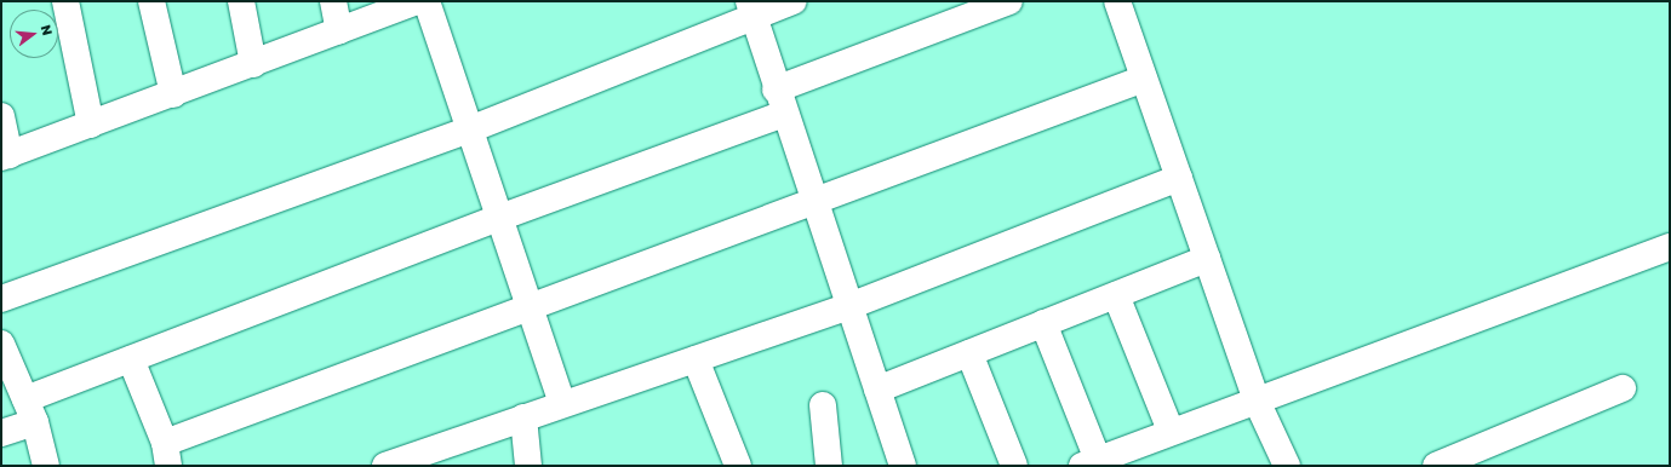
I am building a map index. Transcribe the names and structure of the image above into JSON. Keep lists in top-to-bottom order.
{
  "north": "right"
}
